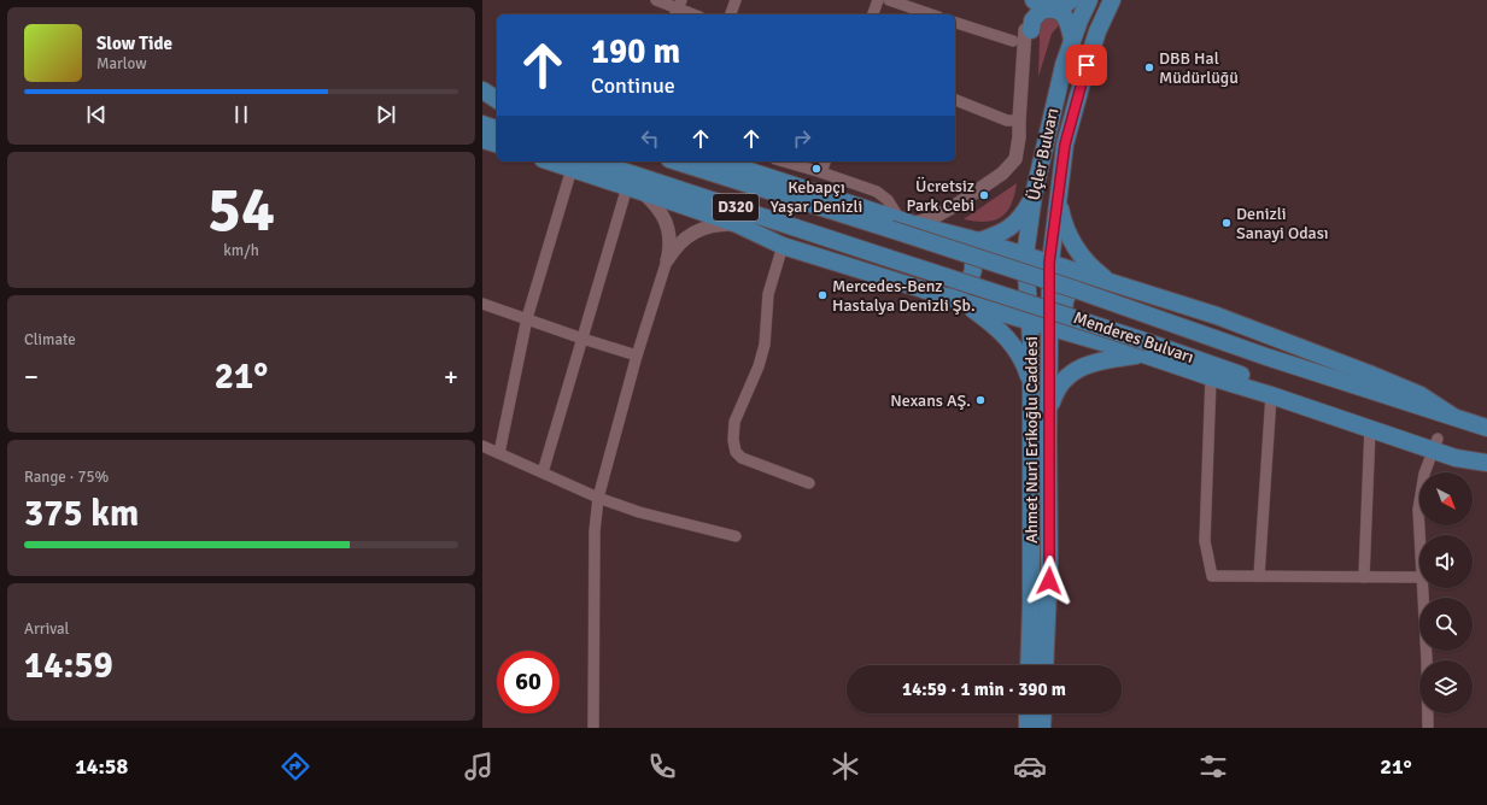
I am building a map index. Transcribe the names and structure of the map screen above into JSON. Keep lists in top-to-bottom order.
{
  "streets": {
    "main road": [
      "Üçler Bulvarı",
      "D320",
      "Menderes Bulvarı",
      "Ahmet Nuri Erikoğlu Caddesi"
    ]
  },
  "crossings": [
    ["Üçler Bulvarı", "Ahmet Nuri Erikoğlu Caddesi"]
  ],
  "places": [
    "DBB Hal Müdürlüğü",
    "Kebapçı Yaşar Denizli",
    "Ücretsiz Park Cebi",
    "Denizli Sanayi Odası",
    "Mercedes-Benz Hastalya Denizli Şb.",
    "Nexans AŞ."
  ],
  "north": "bottom right",
  "page": {
    "turn": ["190 m", "Continue"],
    "song": ["Slow Tide", "Marlow"],
    "tile": [
      ["54", "km/h"],
      "Climate",
      ["Range · 75%", "375 km"],
      ["Arrival", "14:59"]
    ],
    "heat": ["−", "21°", "+"],
    "limit": "60",
    "trip": "14:59 · 1 min · 390 m",
    "tabs": ["14:58", "21°"]
  }
}
